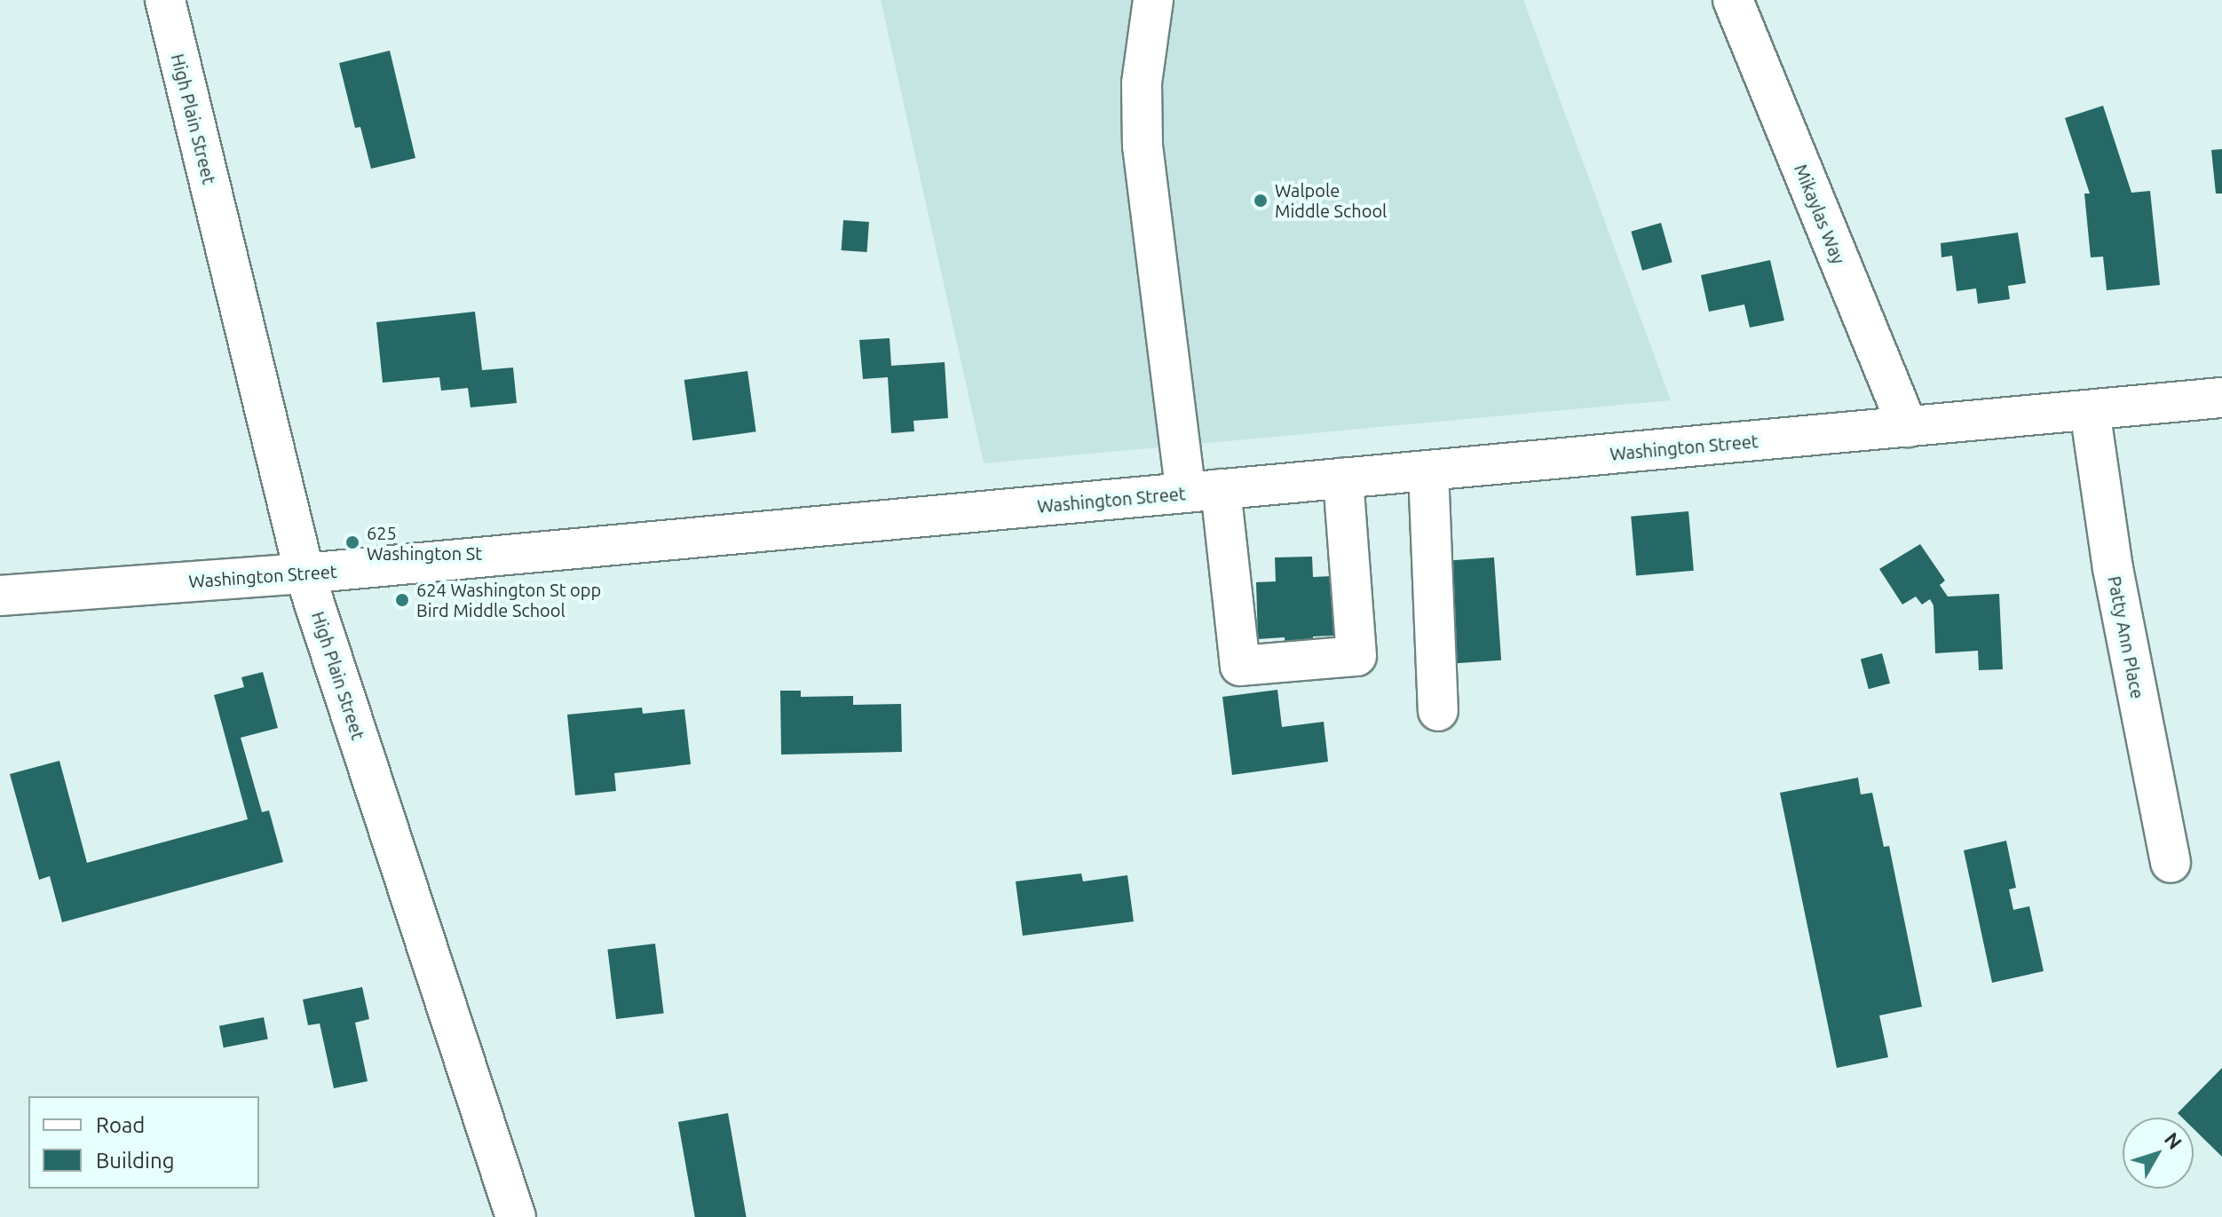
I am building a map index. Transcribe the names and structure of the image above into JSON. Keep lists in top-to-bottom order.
{
  "streets": {
    "main road": [
      "High Plain Street",
      "Mikaylas Way",
      "Washington Street",
      "Patty Ann Place"
    ]
  },
  "crossings": [
    ["High Plain Street", "Washington Street"],
    ["Mikaylas Way", "Washington Street"],
    ["Washington Street", "Patty Ann Place"]
  ],
  "places": ["Walpole Middle School", "625 Washington St", "624 Washington St opp Bird Middle School"],
  "legend": ["Road", "Building"],
  "north": "top right"
}
